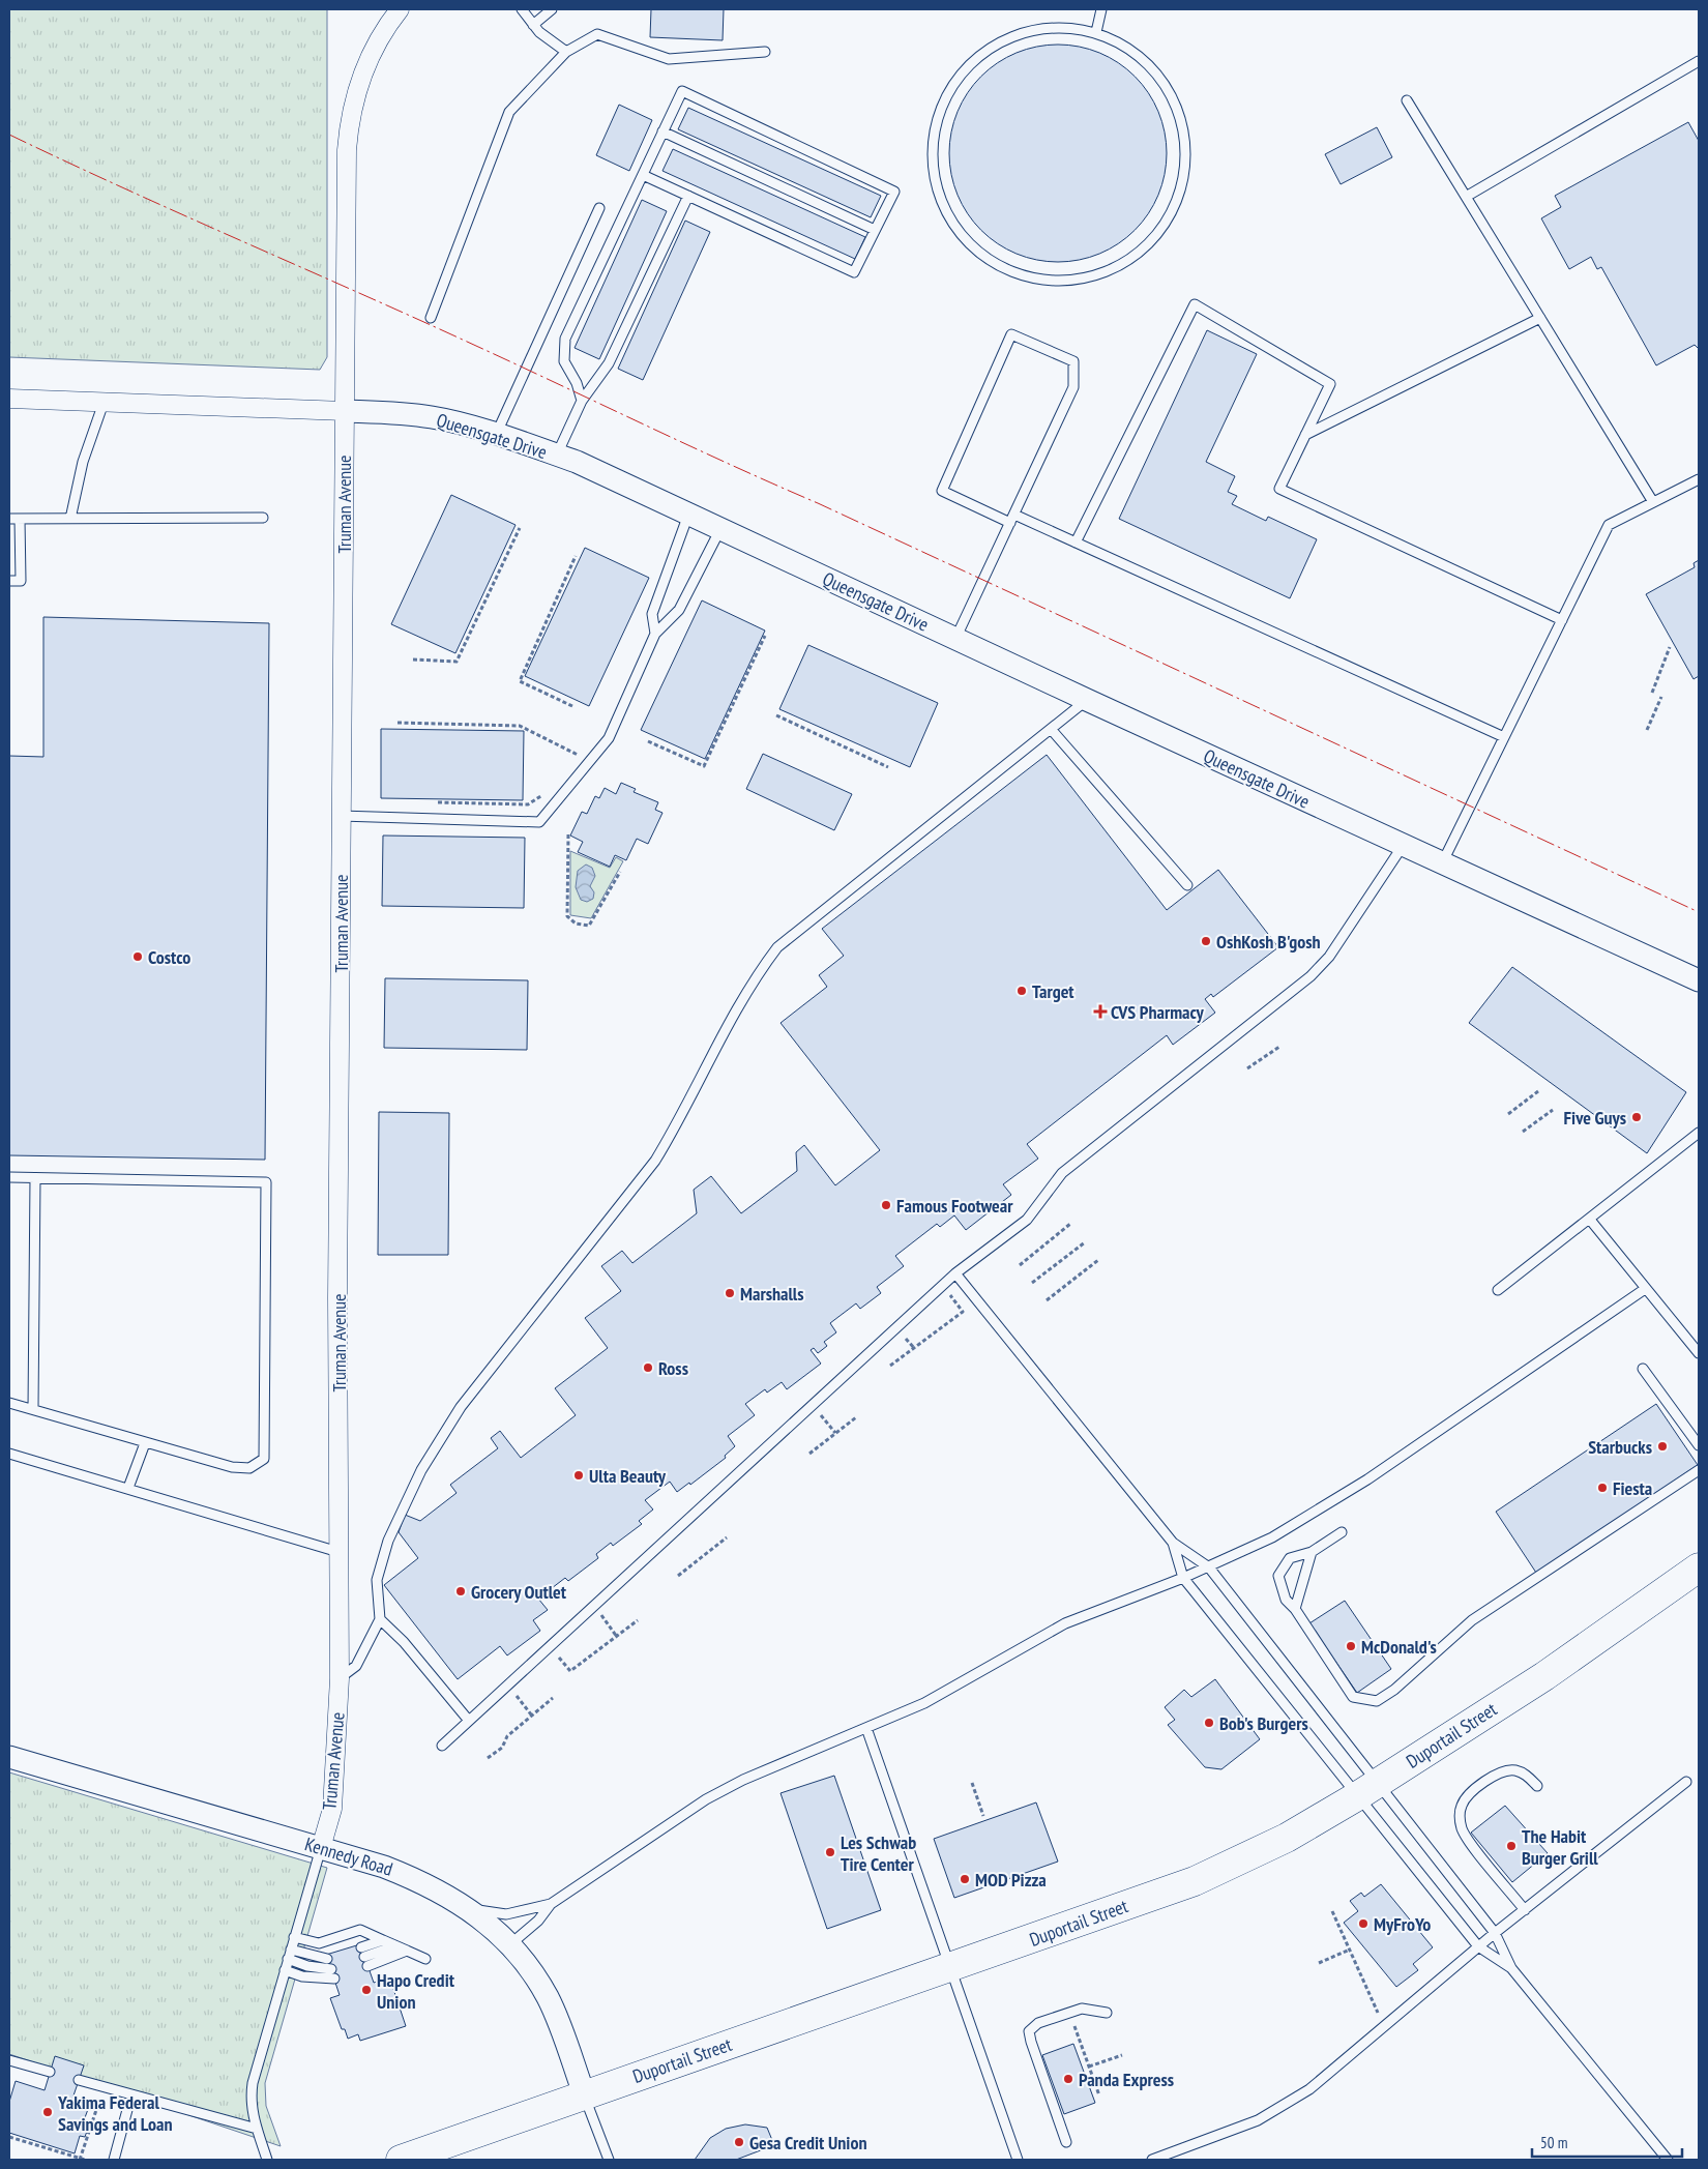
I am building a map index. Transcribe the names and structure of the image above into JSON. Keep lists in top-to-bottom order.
{
  "streets": {
    "main road": ["Duportail Street"],
    "street": ["Queensgate Drive", "Truman Avenue", "Kennedy Road"]
  },
  "crossings": [
    ["Queensgate Drive", "Truman Avenue"],
    ["Truman Avenue", "Kennedy Road"],
    ["Duportail Street", "Kennedy Road"]
  ],
  "places": {
    "other": [
      "OshKosh B'gosh",
      "Costco",
      "Target",
      "Five Guys",
      "Famous Footwear",
      "Marshalls",
      "Ross",
      "Starbucks",
      "Ulta Beauty",
      "Fiesta",
      "Grocery Outlet",
      "McDonald's",
      "Bob's Burgers",
      "The Habit Burger Grill",
      "Les Schwab Tire Center",
      "MOD Pizza",
      "MyFroYo",
      "Hapo Credit Union",
      "Panda Express",
      "Yakima Federal Savings and Loan",
      "Gesa Credit Union"
    ],
    "health": ["CVS Pharmacy"]
  },
  "scale_bar": "50 m"
}
